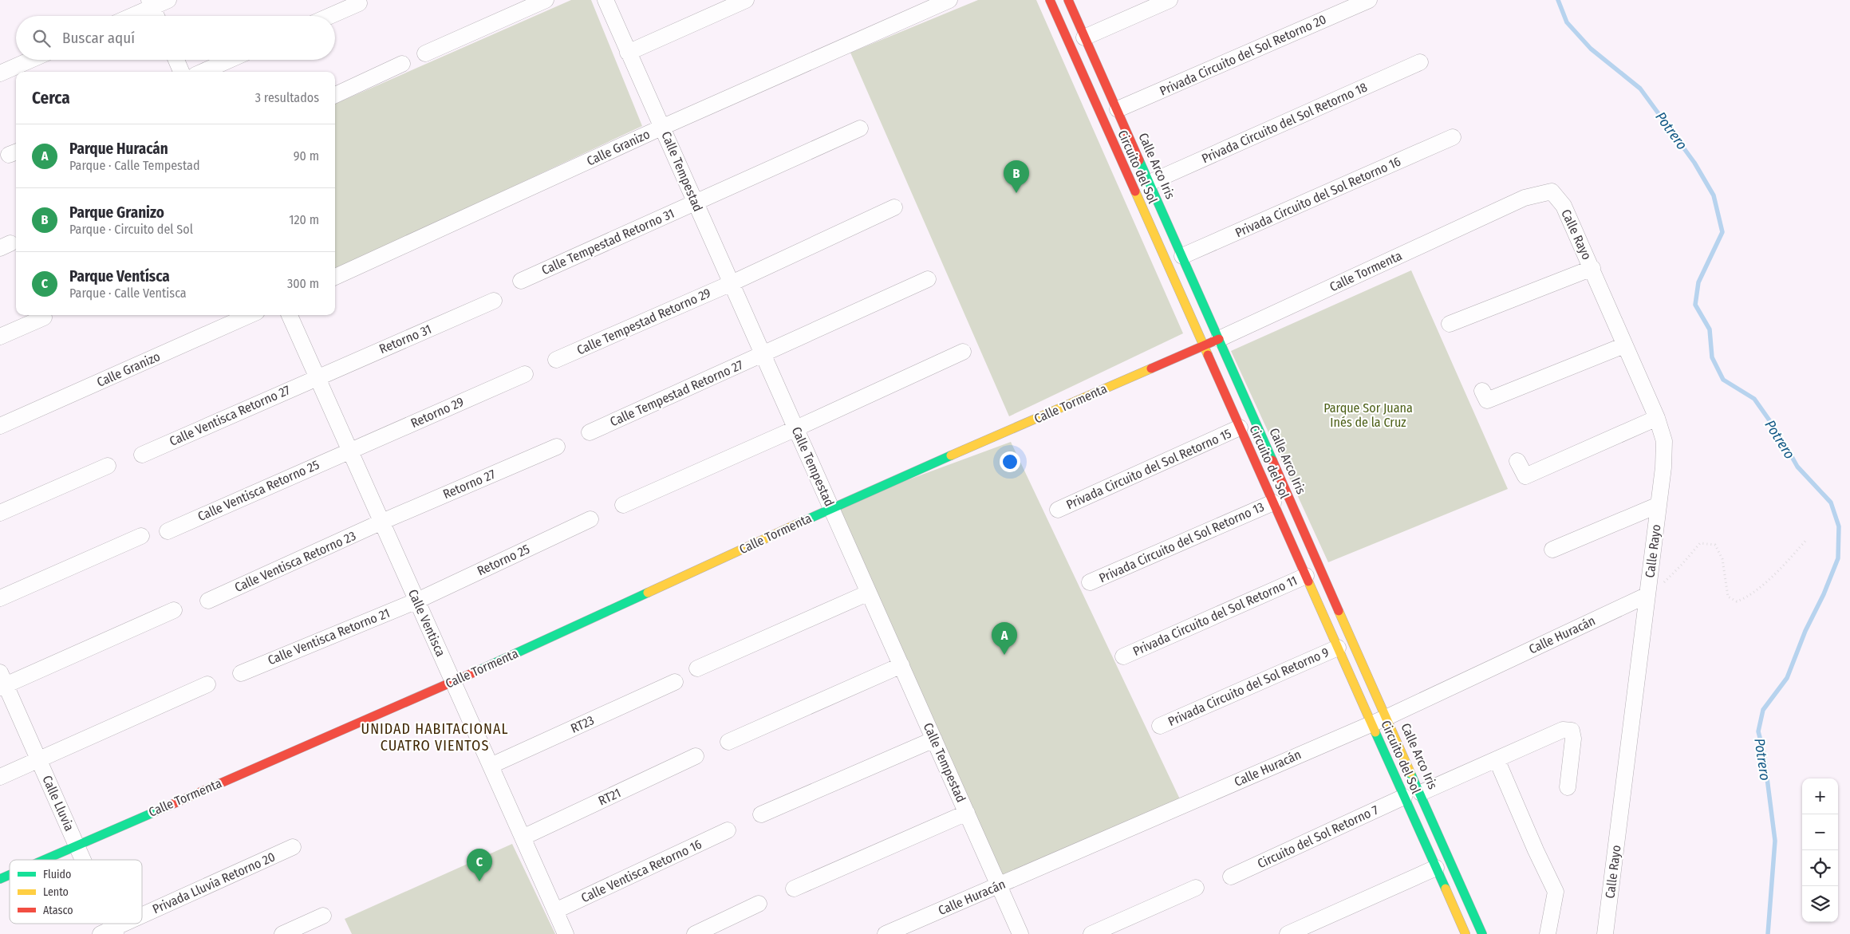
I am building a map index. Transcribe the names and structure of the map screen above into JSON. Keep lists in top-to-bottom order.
{
  "streets": {
    "street": [
      "Privada Circuito del Sol Retorno 20",
      "Privada Circuito del Sol Retorno 18",
      "Calle Granizo",
      "Calle Arco Iris",
      "Circuito del Sol",
      "Calle Tempestad",
      "Privada Circuito del Sol Retorno 16",
      "Calle Rayo",
      "Calle Tempestad Retorno 31",
      "Calle Tormenta",
      "Calle Tempestad Retorno 29",
      "Retorno 31",
      "Calle Tempestad Retorno 27",
      "Retorno 29",
      "Calle Ventisca Retorno 27",
      "Privada Circuito del Sol Retorno 15",
      "Retorno 27",
      "Calle Ventisca Retorno 25",
      "Privada Circuito del Sol Retorno 13",
      "Retorno 25",
      "Calle Ventisca Retorno 23",
      "Privada Circuito del Sol Retorno 11",
      "Calle Ventisca",
      "Calle Huracán",
      "Calle Ventisca Retorno 21",
      "Privada Circuito del Sol Retorno 9",
      "RT23",
      "RT21",
      "Calle Lluvia",
      "Circuito del Sol Retorno 7",
      "Calle Ventisca Retorno 16",
      "Privada Lluvia Retorno 20"
    ]
  },
  "crossings": [
    ["Privada Circuito del Sol Retorno 20", "Calle Arco Iris"],
    ["Privada Circuito del Sol Retorno 18", "Calle Arco Iris"],
    ["Calle Granizo", "Calle Tempestad"],
    ["Calle Arco Iris", "Privada Circuito del Sol Retorno 16"],
    ["Calle Arco Iris", "Calle Tormenta"],
    ["Calle Arco Iris", "Calle Huracán"],
    ["Circuito del Sol", "Calle Tormenta"],
    ["Circuito del Sol", "Privada Circuito del Sol Retorno 15"],
    ["Circuito del Sol", "Privada Circuito del Sol Retorno 13"],
    ["Circuito del Sol", "Privada Circuito del Sol Retorno 11"],
    ["Circuito del Sol", "Calle Huracán"],
    ["Circuito del Sol", "Privada Circuito del Sol Retorno 9"],
    ["Circuito del Sol", "Circuito del Sol Retorno 7"],
    ["Calle Tempestad", "Calle Tempestad Retorno 31"],
    ["Calle Tempestad", "Calle Tormenta"],
    ["Calle Tempestad", "Calle Tempestad Retorno 29"],
    ["Calle Tempestad", "Calle Tempestad Retorno 27"],
    ["Calle Tempestad", "Calle Huracán"],
    ["Calle Rayo", "Calle Tormenta"],
    ["Calle Rayo", "Calle Huracán"],
    ["Calle Tormenta", "Calle Ventisca"],
    ["Calle Tormenta", "Calle Lluvia"],
    ["Retorno 31", "Calle Ventisca Retorno 27"],
    ["Retorno 31", "Calle Ventisca"],
    ["Retorno 29", "Calle Ventisca Retorno 25"],
    ["Retorno 29", "Calle Ventisca"],
    ["Calle Ventisca Retorno 27", "Calle Ventisca"],
    ["Retorno 27", "Calle Ventisca Retorno 23"],
    ["Retorno 27", "Calle Ventisca"],
    ["Calle Ventisca Retorno 25", "Calle Ventisca"],
    ["Retorno 25", "Calle Ventisca"],
    ["Retorno 25", "Calle Ventisca Retorno 21"],
    ["Calle Ventisca Retorno 23", "Calle Ventisca"],
    ["Calle Ventisca", "Calle Ventisca Retorno 21"],
    ["Calle Ventisca", "RT23"],
    ["Calle Ventisca", "RT21"],
    ["Calle Ventisca", "Calle Ventisca Retorno 16"]
  ],
  "districts": ["UNIDAD HABITACIONAL CUATRO VIENTOS"],
  "water": ["Potrero"],
  "parks": ["Parque Sor Juana Inés de la Cruz"],
  "legend": ["Fluido", "Lento", "Atasco"],
  "page": {
    "search": "Buscar aquí",
    "heading": ["Cerca", "3 resultados"],
    "list": [
      {
        "mark": "A",
        "name": "Parque Huracán",
        "note": "Parque · Calle Tempestad",
        "value": "90 m"
      },
      {
        "mark": "B",
        "name": "Parque Granizo",
        "note": "Parque · Circuito del Sol",
        "value": "120 m"
      },
      {
        "mark": "C",
        "name": "Parque Ventísca",
        "note": "Parque · Calle Ventisca",
        "value": "300 m"
      }
    ],
    "pins": ["B", "A", "C"],
    "map_buttons": ["+", "−"]
  }
}
